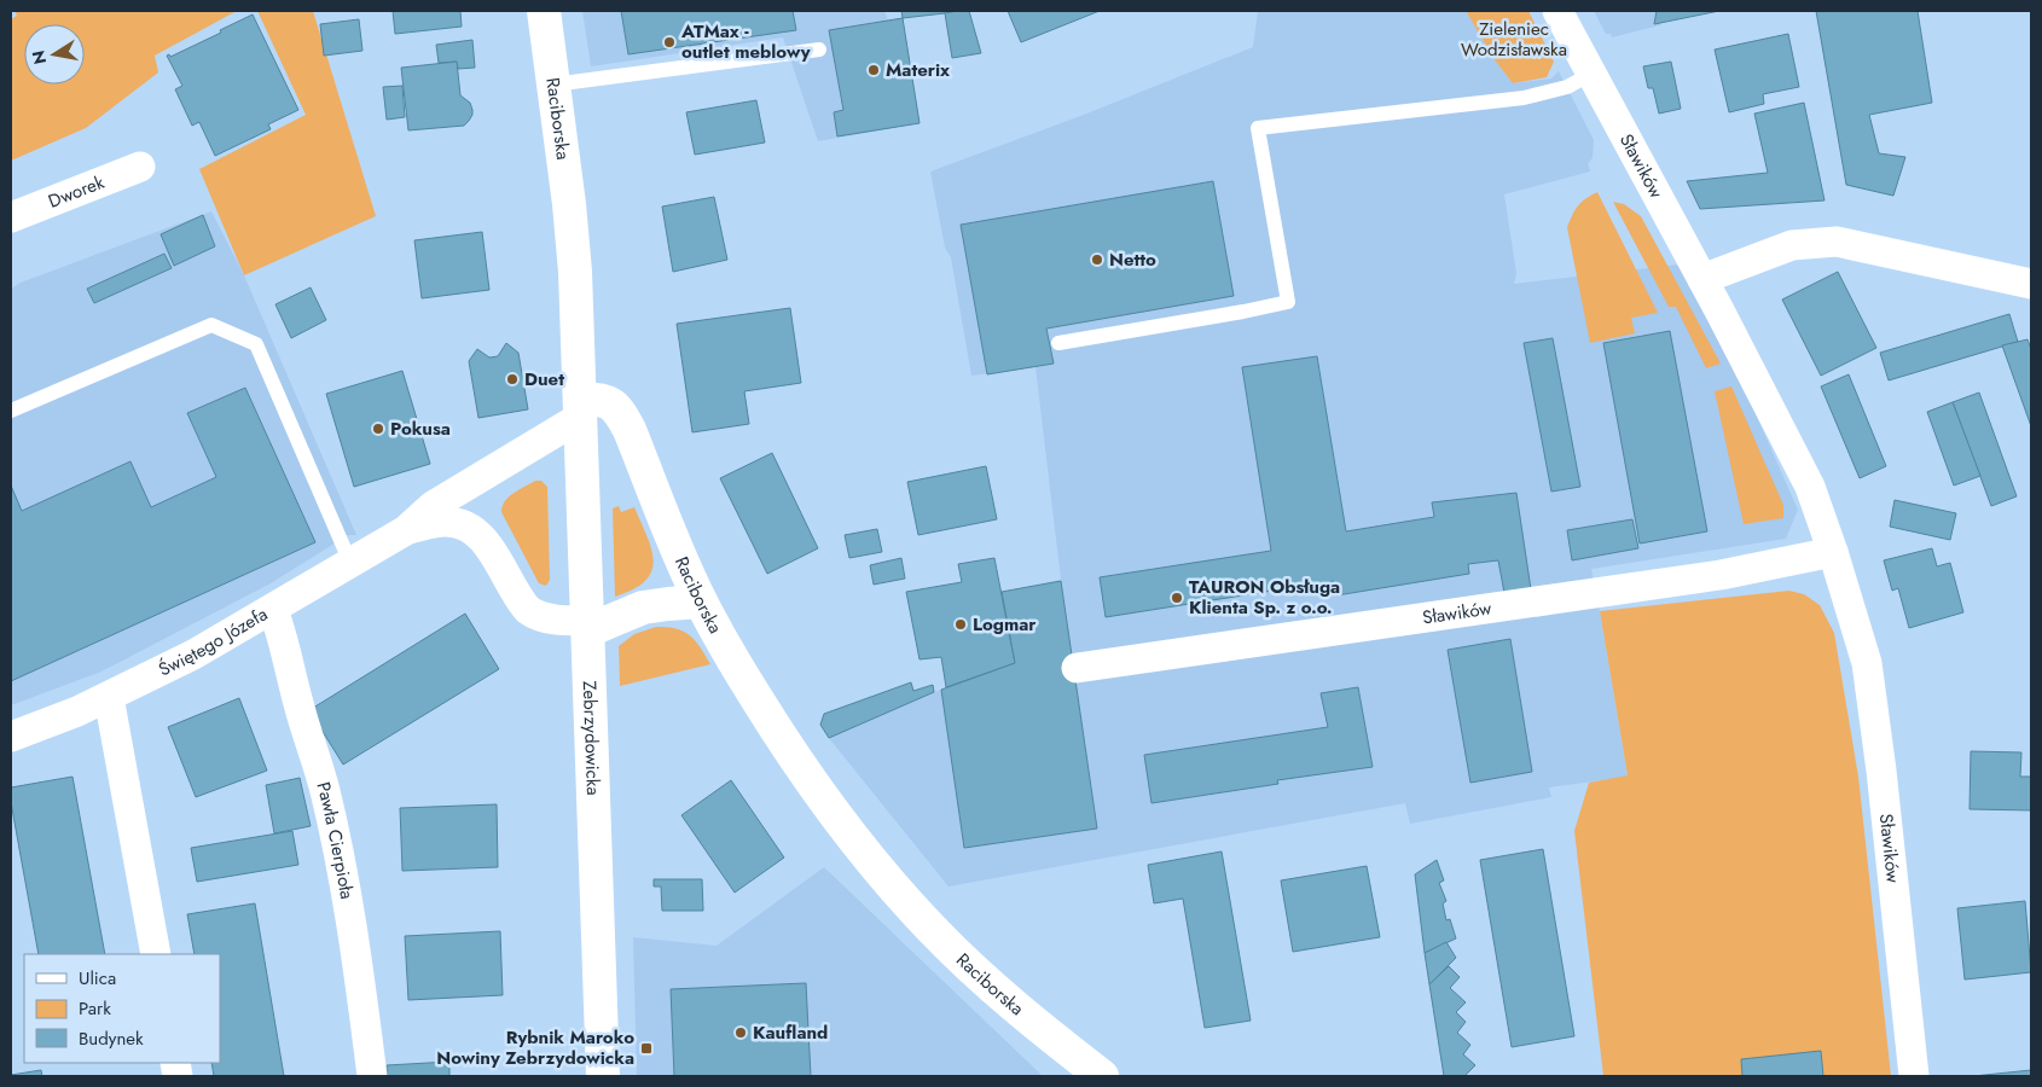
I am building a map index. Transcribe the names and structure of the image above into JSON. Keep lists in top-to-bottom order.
{
  "streets": {
    "street": [
      "Raciborska",
      "Sławików",
      "Dworek",
      "Świętego Józefa",
      "Zebrzydowicka",
      "Pawła Cierpioła"
    ]
  },
  "crossings": [
    ["Raciborska", "Świętego Józefa"],
    ["Raciborska", "Zebrzydowicka"],
    ["Świętego Józefa", "Zebrzydowicka"],
    ["Świętego Józefa", "Pawła Cierpioła"]
  ],
  "parks": ["Zieleniec Wodzisławska"],
  "places": {
    "other": [
      "ATMax - outlet meblowy",
      "Materix",
      "Netto",
      "Duet",
      "Pokusa",
      "TAURON Obsługa Klienta Sp. z o.o.",
      "Logmar",
      "Kaufland"
    ],
    "transit": ["Rybnik Maroko Nowiny Zebrzydowicka"]
  },
  "legend": ["Ulica", "Park", "Budynek"],
  "north": "left"
}
